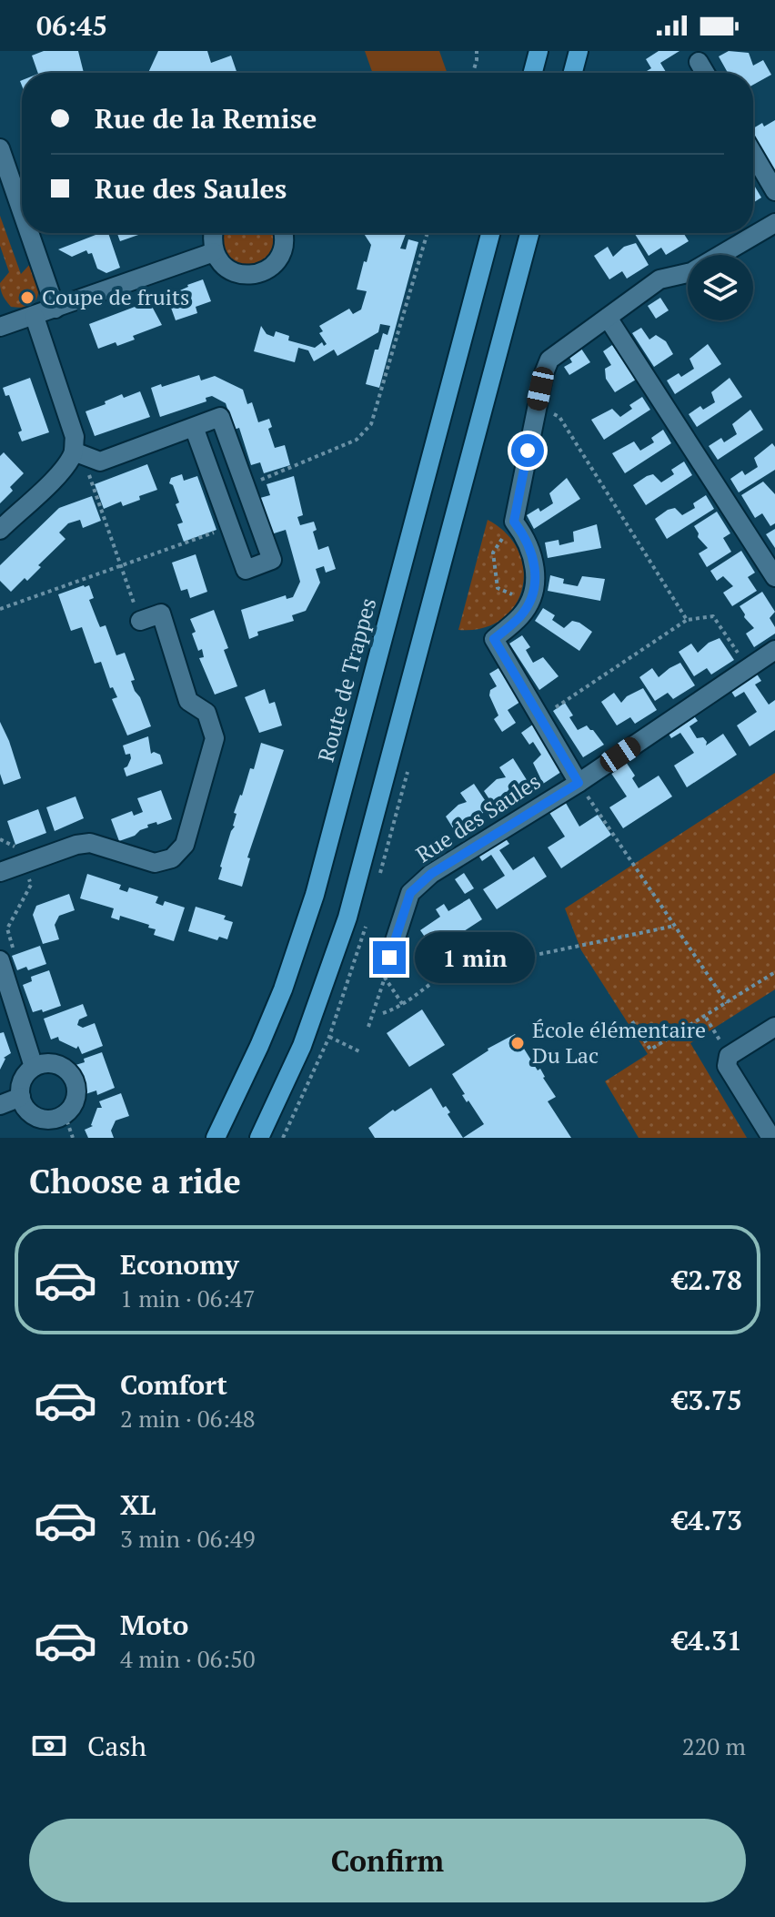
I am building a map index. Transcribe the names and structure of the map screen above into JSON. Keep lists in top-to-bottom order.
{
  "streets": {
    "main road": ["Route de Trappes"],
    "street": ["Rue des Saules"]
  },
  "places": ["Coupe de fruits", "École élémentaire Du Lac"],
  "page": {
    "status": "06:45",
    "banner": ["Rue de la Remise", "Rue des Saules"],
    "bubble": "1 min",
    "heading": "Choose a ride",
    "list": [
      {
        "name": "Economy",
        "note": "1 min · 06:47",
        "value": "€2.78"
      },
      {
        "name": "Comfort",
        "note": "2 min · 06:48",
        "value": "€3.75"
      },
      {
        "name": "XL",
        "note": "3 min · 06:49",
        "value": "€4.73"
      },
      {
        "name": "Moto",
        "note": "4 min · 06:50",
        "value": "€4.31"
      }
    ],
    "pay": ["Cash", "220 m"],
    "buttons": "Confirm"
  }
}
